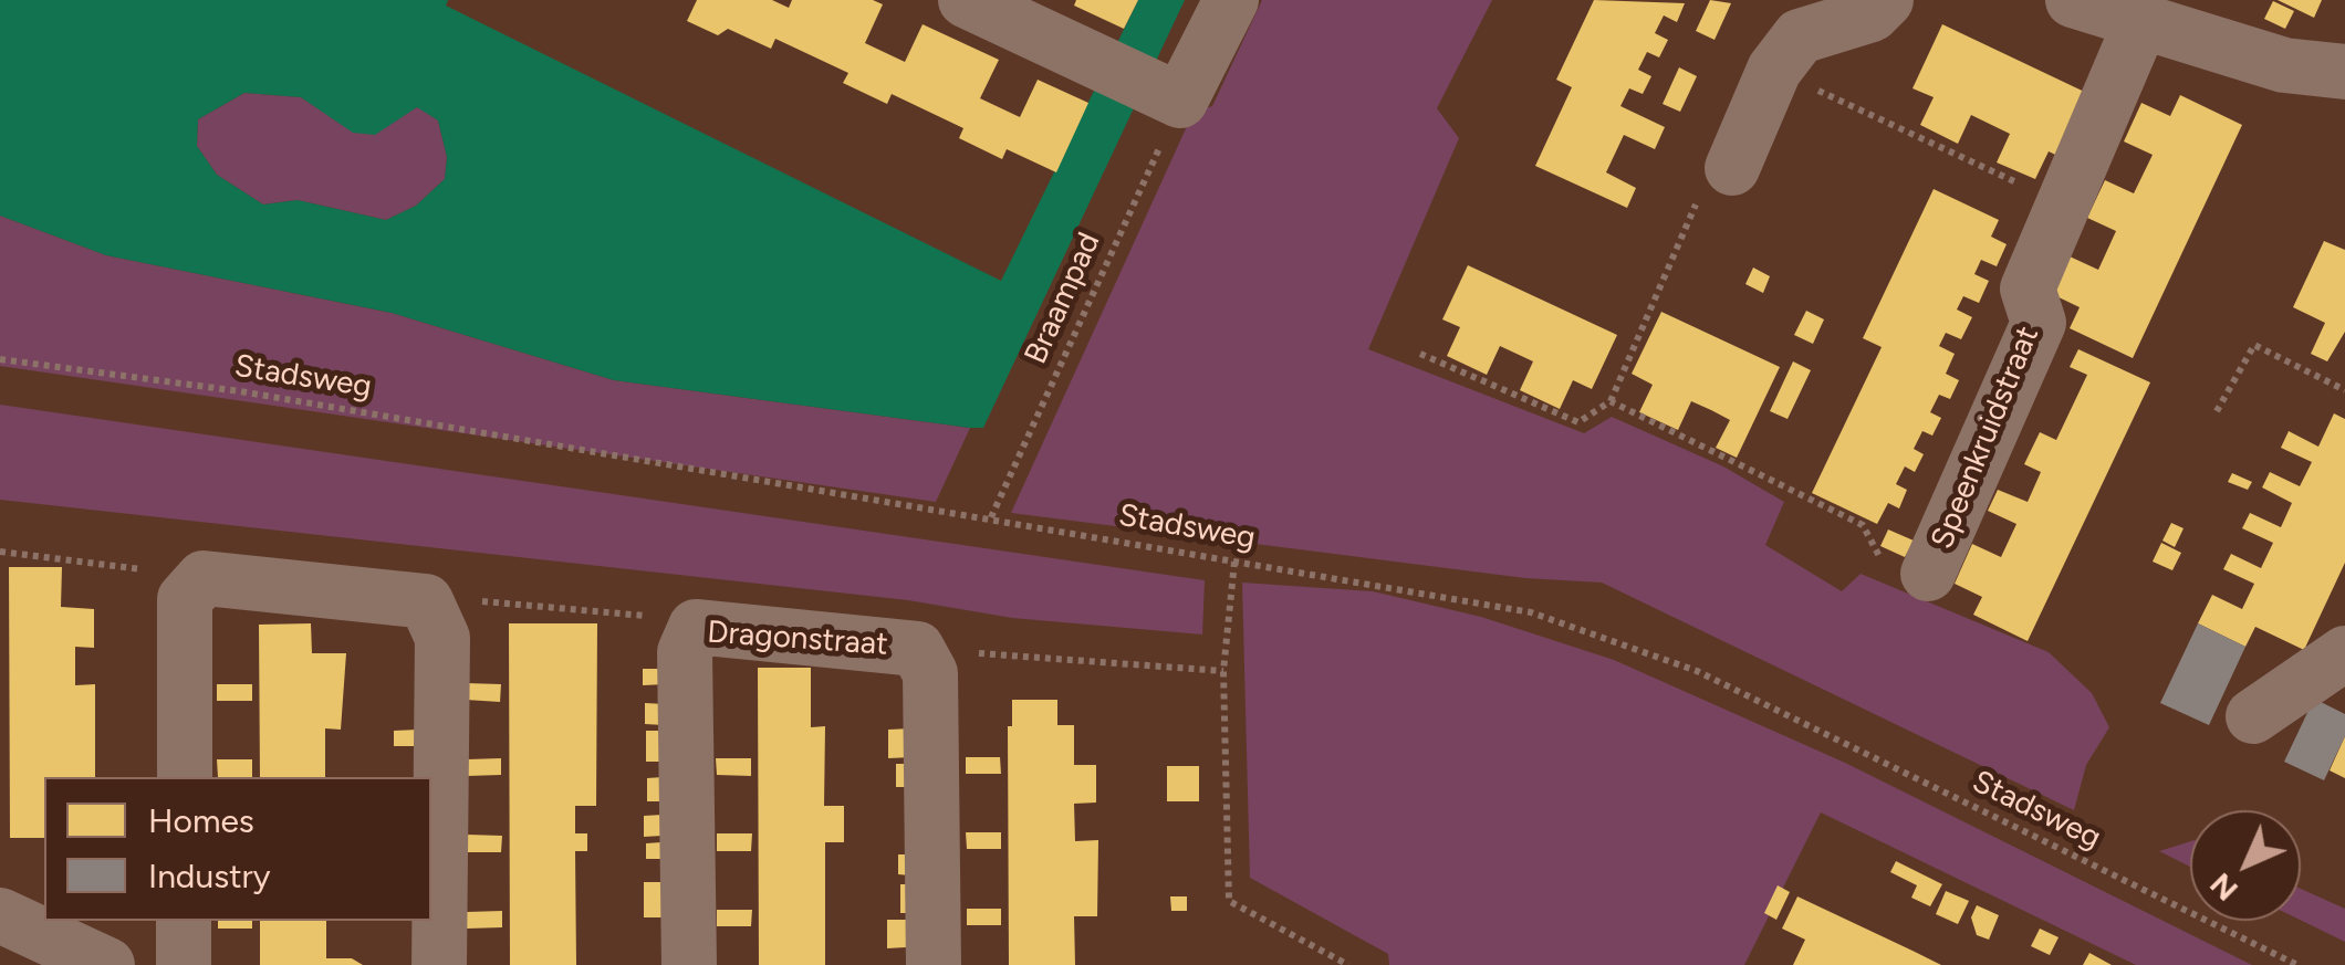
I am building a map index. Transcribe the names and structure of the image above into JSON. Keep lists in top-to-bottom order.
{
  "streets": {
    "street": ["Speenkruidstraat", "Dragonstraat"],
    "path": ["Braampad", "Stadsweg"]
  },
  "crossings": [
    ["Braampad", "Stadsweg"]
  ],
  "legend": ["Homes", "Industry"],
  "north": "bottom left"
}
